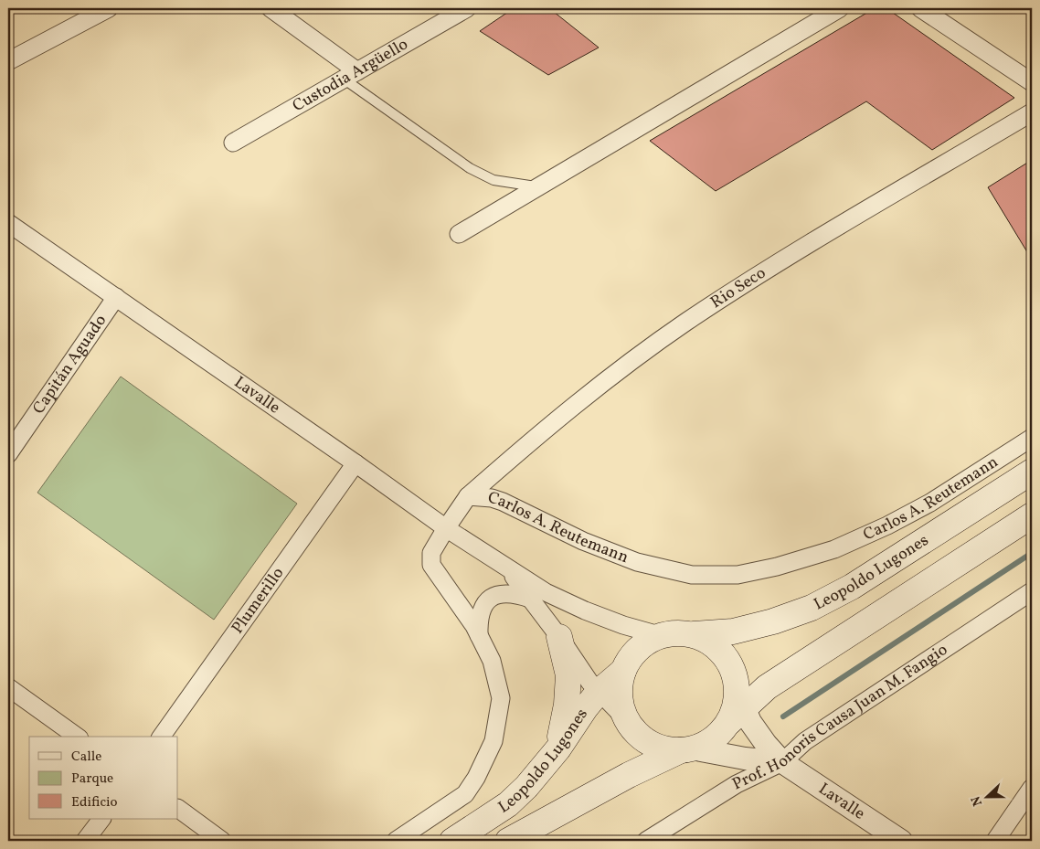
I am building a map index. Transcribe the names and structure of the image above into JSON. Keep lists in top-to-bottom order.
{
  "streets": {
    "main road": ["Leopoldo Lugones"],
    "street": [
      "Custodia Argüello",
      "Rio Seco",
      "Capitán Aguado",
      "Lavalle",
      "Carlos A. Reutemann",
      "Plumerillo",
      "Prof. Honoris Causa Juan M. Fangio"
    ]
  },
  "crossings": [
    ["Rio Seco", "Carlos A. Reutemann"],
    ["Capitán Aguado", "Lavalle"],
    ["Lavalle", "Carlos A. Reutemann"],
    ["Lavalle", "Leopoldo Lugones"],
    ["Lavalle", "Plumerillo"],
    ["Lavalle", "Prof. Honoris Causa Juan M. Fangio"]
  ],
  "legend": ["Calle", "Parque", "Edificio"],
  "north": "left"
}
